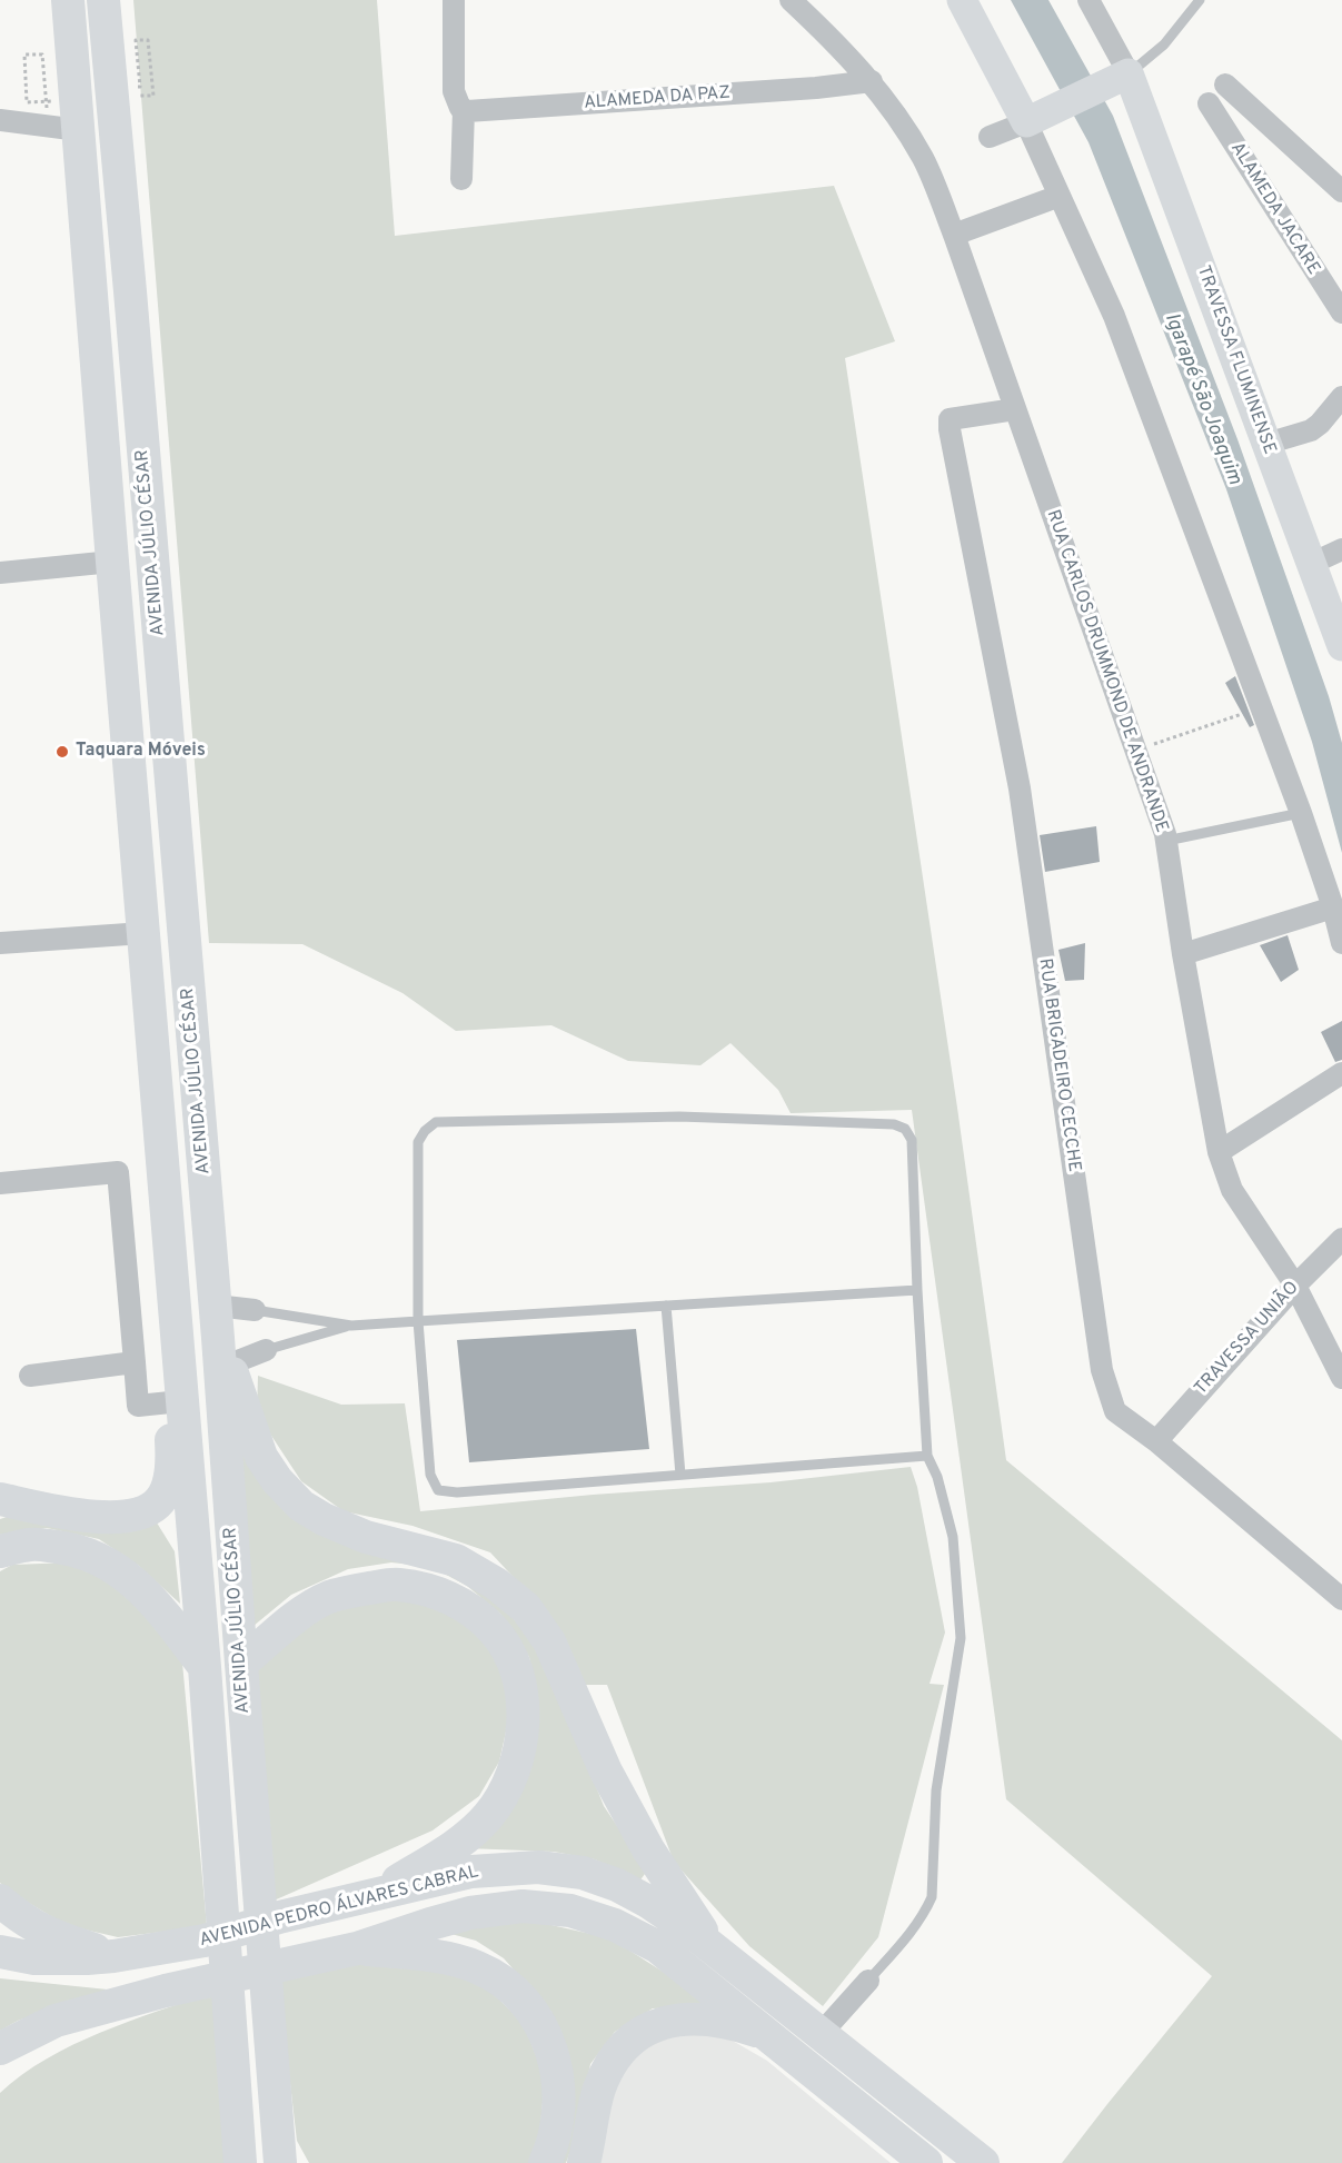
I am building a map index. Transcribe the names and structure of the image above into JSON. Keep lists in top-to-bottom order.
{
  "streets": {
    "main road": ["AVENIDA JÚLIO CÉSAR", "AVENIDA PEDRO ÁLVARES CABRAL"],
    "street": [
      "ALAMEDA DA PAZ",
      "ALAMEDA JACARE",
      "TRAVESSA FLUMINENSE",
      "RUA CARLOS DRUMMOND DE ANDRANDE",
      "RUA BRIGADEIRO CECCHE",
      "TRAVESSA UNIÃO"
    ]
  },
  "crossings": [
    ["ALAMEDA DA PAZ", "RUA CARLOS DRUMMOND DE ANDRANDE"],
    ["RUA CARLOS DRUMMOND DE ANDRANDE", "RUA BRIGADEIRO CECCHE"],
    ["RUA CARLOS DRUMMOND DE ANDRANDE", "TRAVESSA UNIÃO"],
    ["RUA BRIGADEIRO CECCHE", "TRAVESSA UNIÃO"]
  ],
  "water": ["Igarapé São Joaquim"],
  "places": ["Taquara Móveis"]
}
